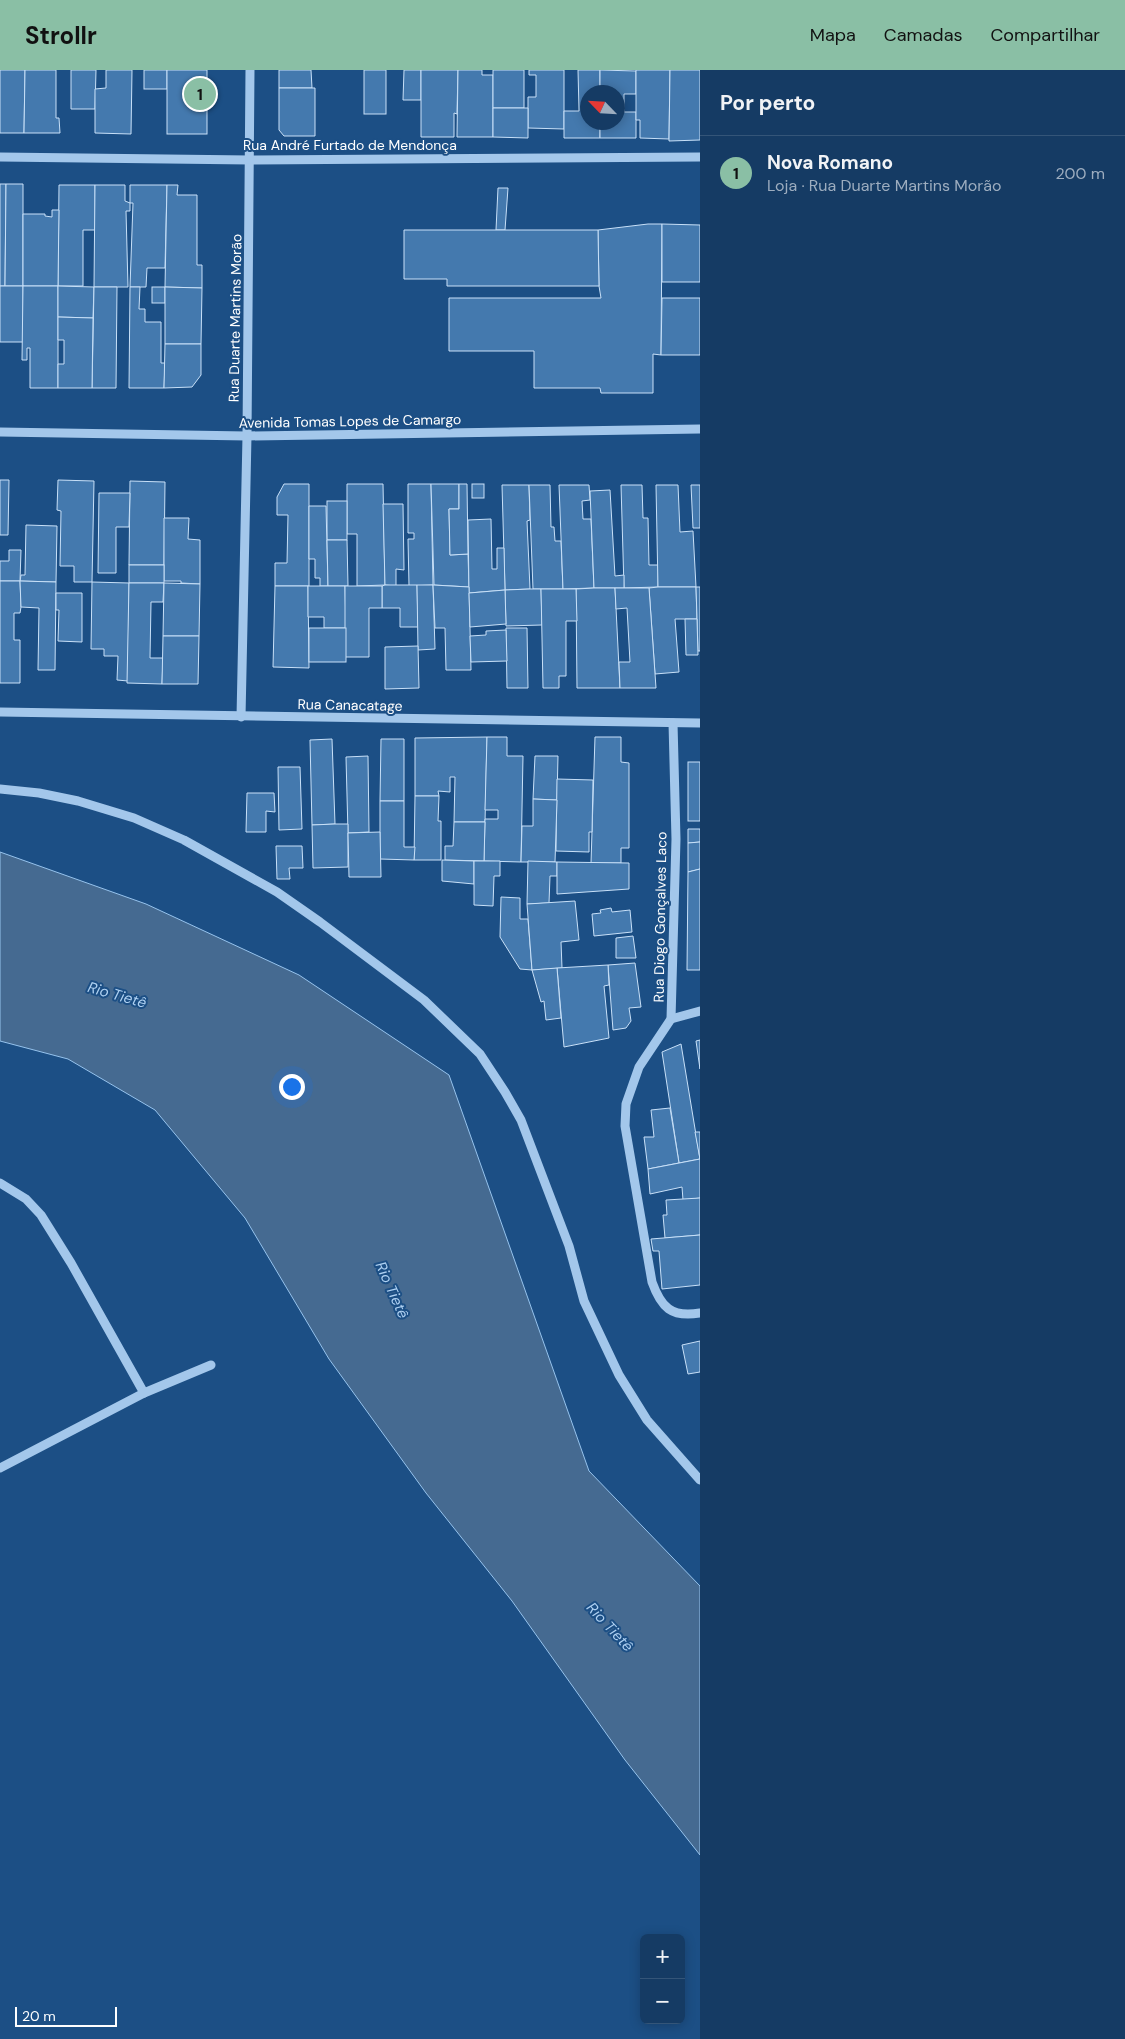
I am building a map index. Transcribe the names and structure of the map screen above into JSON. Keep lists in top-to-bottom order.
{
  "streets": {
    "street": [
      "Rua André Furtado de Mendonça",
      "Rua Duarte Martins Morão",
      "Avenida Tomas Lopes de Camargo",
      "Rua Canacatage",
      "Rua Diogo Gonçalves Laco"
    ]
  },
  "crossings": [
    ["Rua André Furtado de Mendonça", "Rua Duarte Martins Morão"],
    ["Rua Duarte Martins Morão", "Avenida Tomas Lopes de Camargo"],
    ["Rua Duarte Martins Morão", "Rua Canacatage"],
    ["Rua Canacatage", "Rua Diogo Gonçalves Laco"]
  ],
  "water": ["Rio Tietê"],
  "scale_bar": "20 m",
  "north": "top left",
  "page": {
    "header": "Strollr",
    "nav": ["Mapa", "Camadas", "Compartilhar"],
    "heading": "Por perto",
    "pins": "1",
    "list": [
      {
        "mark": "1",
        "name": "Nova Romano",
        "note": "Loja · Rua Duarte Martins Morão",
        "value": "200 m"
      }
    ],
    "map_buttons": ["+", "−"],
    "scale": "20 m"
  }
}
